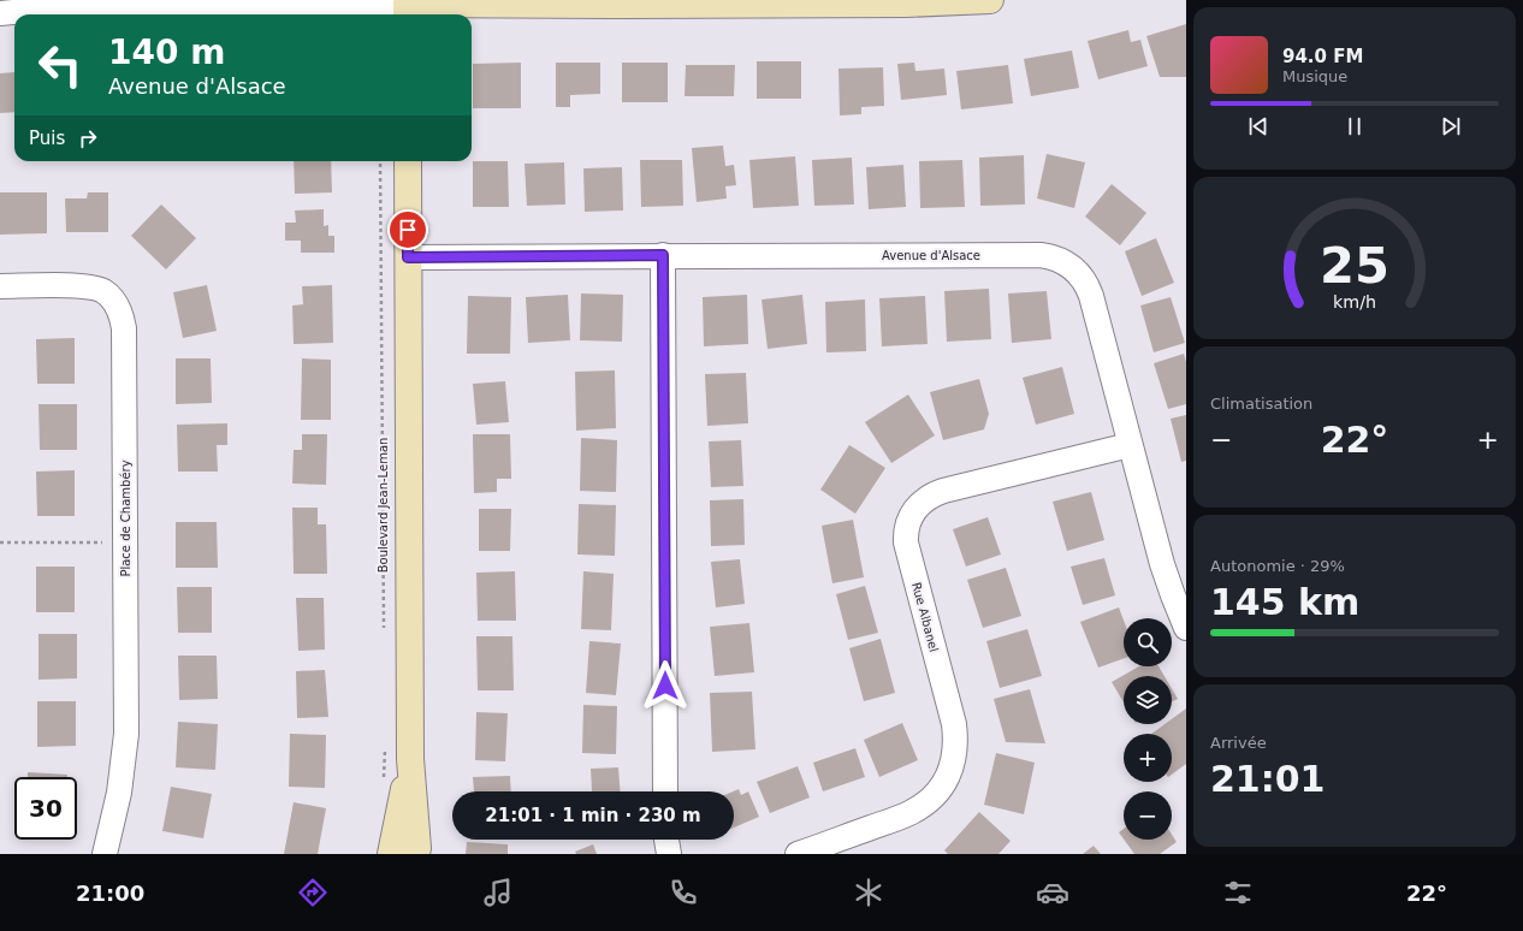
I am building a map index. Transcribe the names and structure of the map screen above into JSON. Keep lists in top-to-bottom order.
{
  "streets": {
    "street": ["Avenue d'Alsace", "Place de Chambéry", "Rue Albanel"],
    "path": ["Boulevard Jean-Leman"]
  },
  "crossings": [
    ["Avenue d'Alsace", "Rue Albanel"]
  ],
  "page": {
    "turn": ["140 m", "Avenue d'Alsace"],
    "song": ["94.0 FM", "Musique"],
    "then": "Puis",
    "tile": [
      "Climatisation",
      ["Autonomie · 29%", "145 km"],
      ["Arrivée", "21:01"]
    ],
    "heat": ["−", "22°", "+"],
    "map_buttons": ["+", "−"],
    "limit": "30",
    "trip": "21:01 · 1 min · 230 m",
    "tabs": ["21:00", "22°"],
    "gauge": ["25", "km/h"]
  }
}
